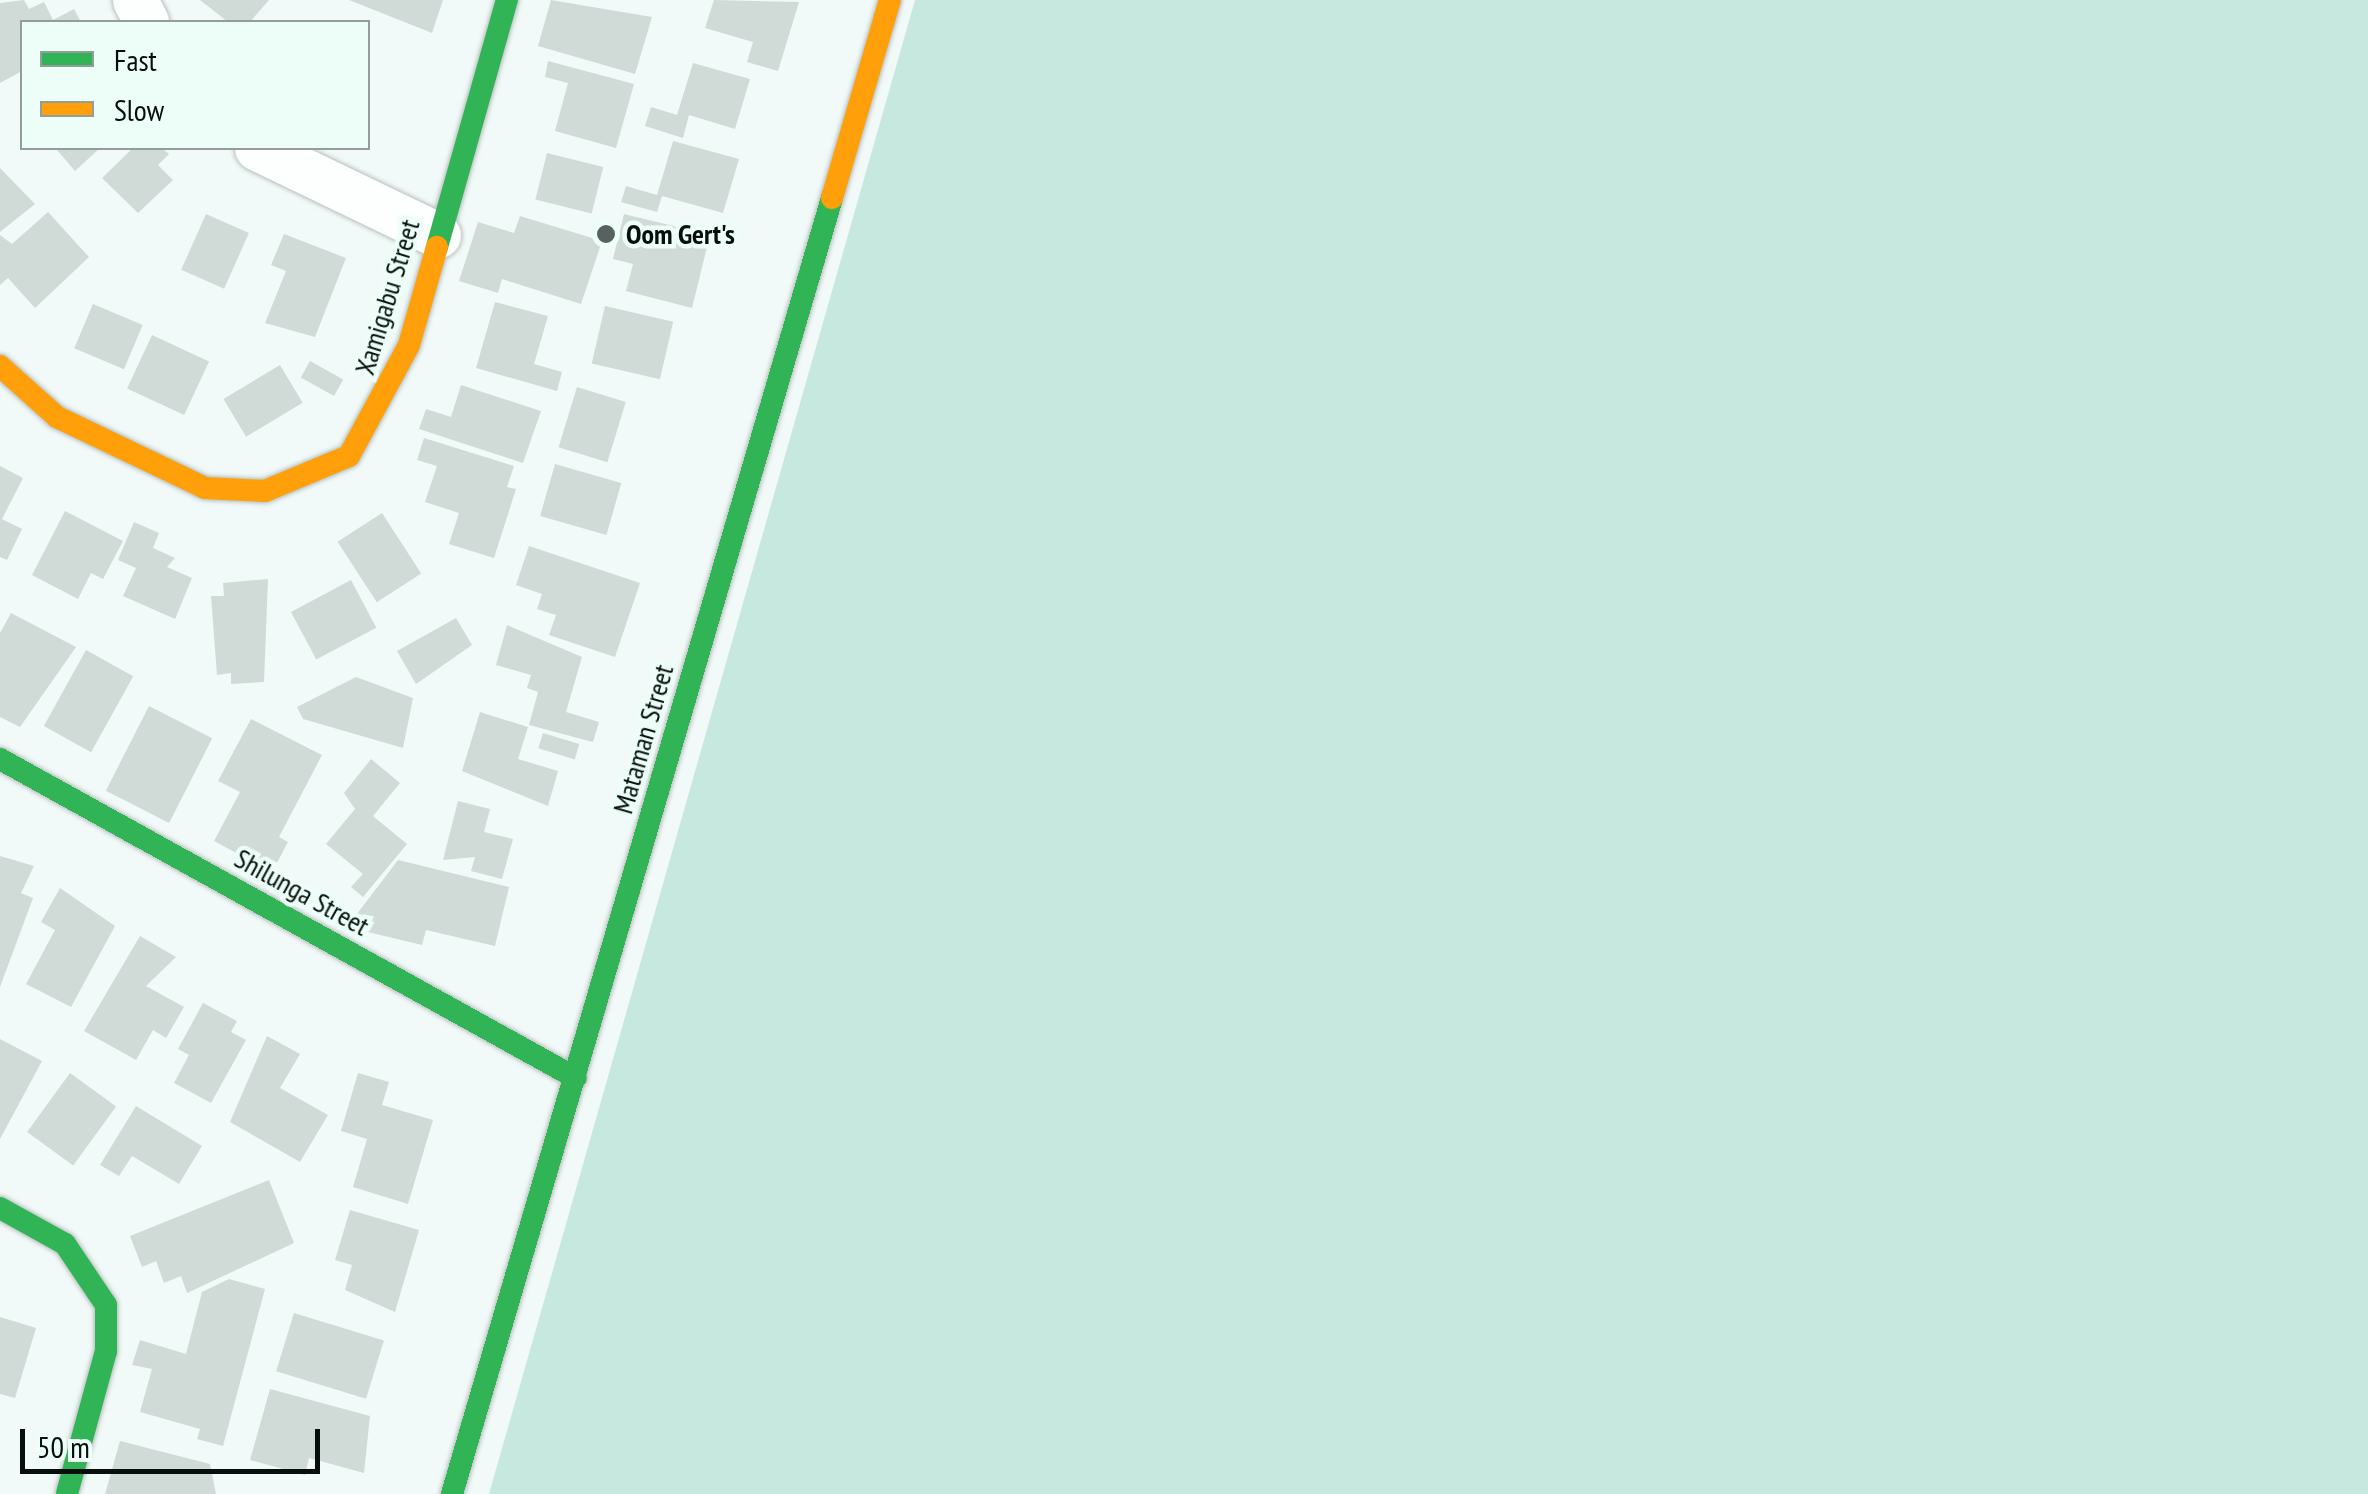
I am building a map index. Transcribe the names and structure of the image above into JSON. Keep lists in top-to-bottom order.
{
  "streets": {
    "street": ["Xamigabu Street", "Mataman Street", "Shilunga Street"]
  },
  "crossings": [
    ["Mataman Street", "Shilunga Street"]
  ],
  "places": ["Oom Gert's"],
  "legend": ["Fast", "Slow"],
  "scale_bar": "50 m"
}
